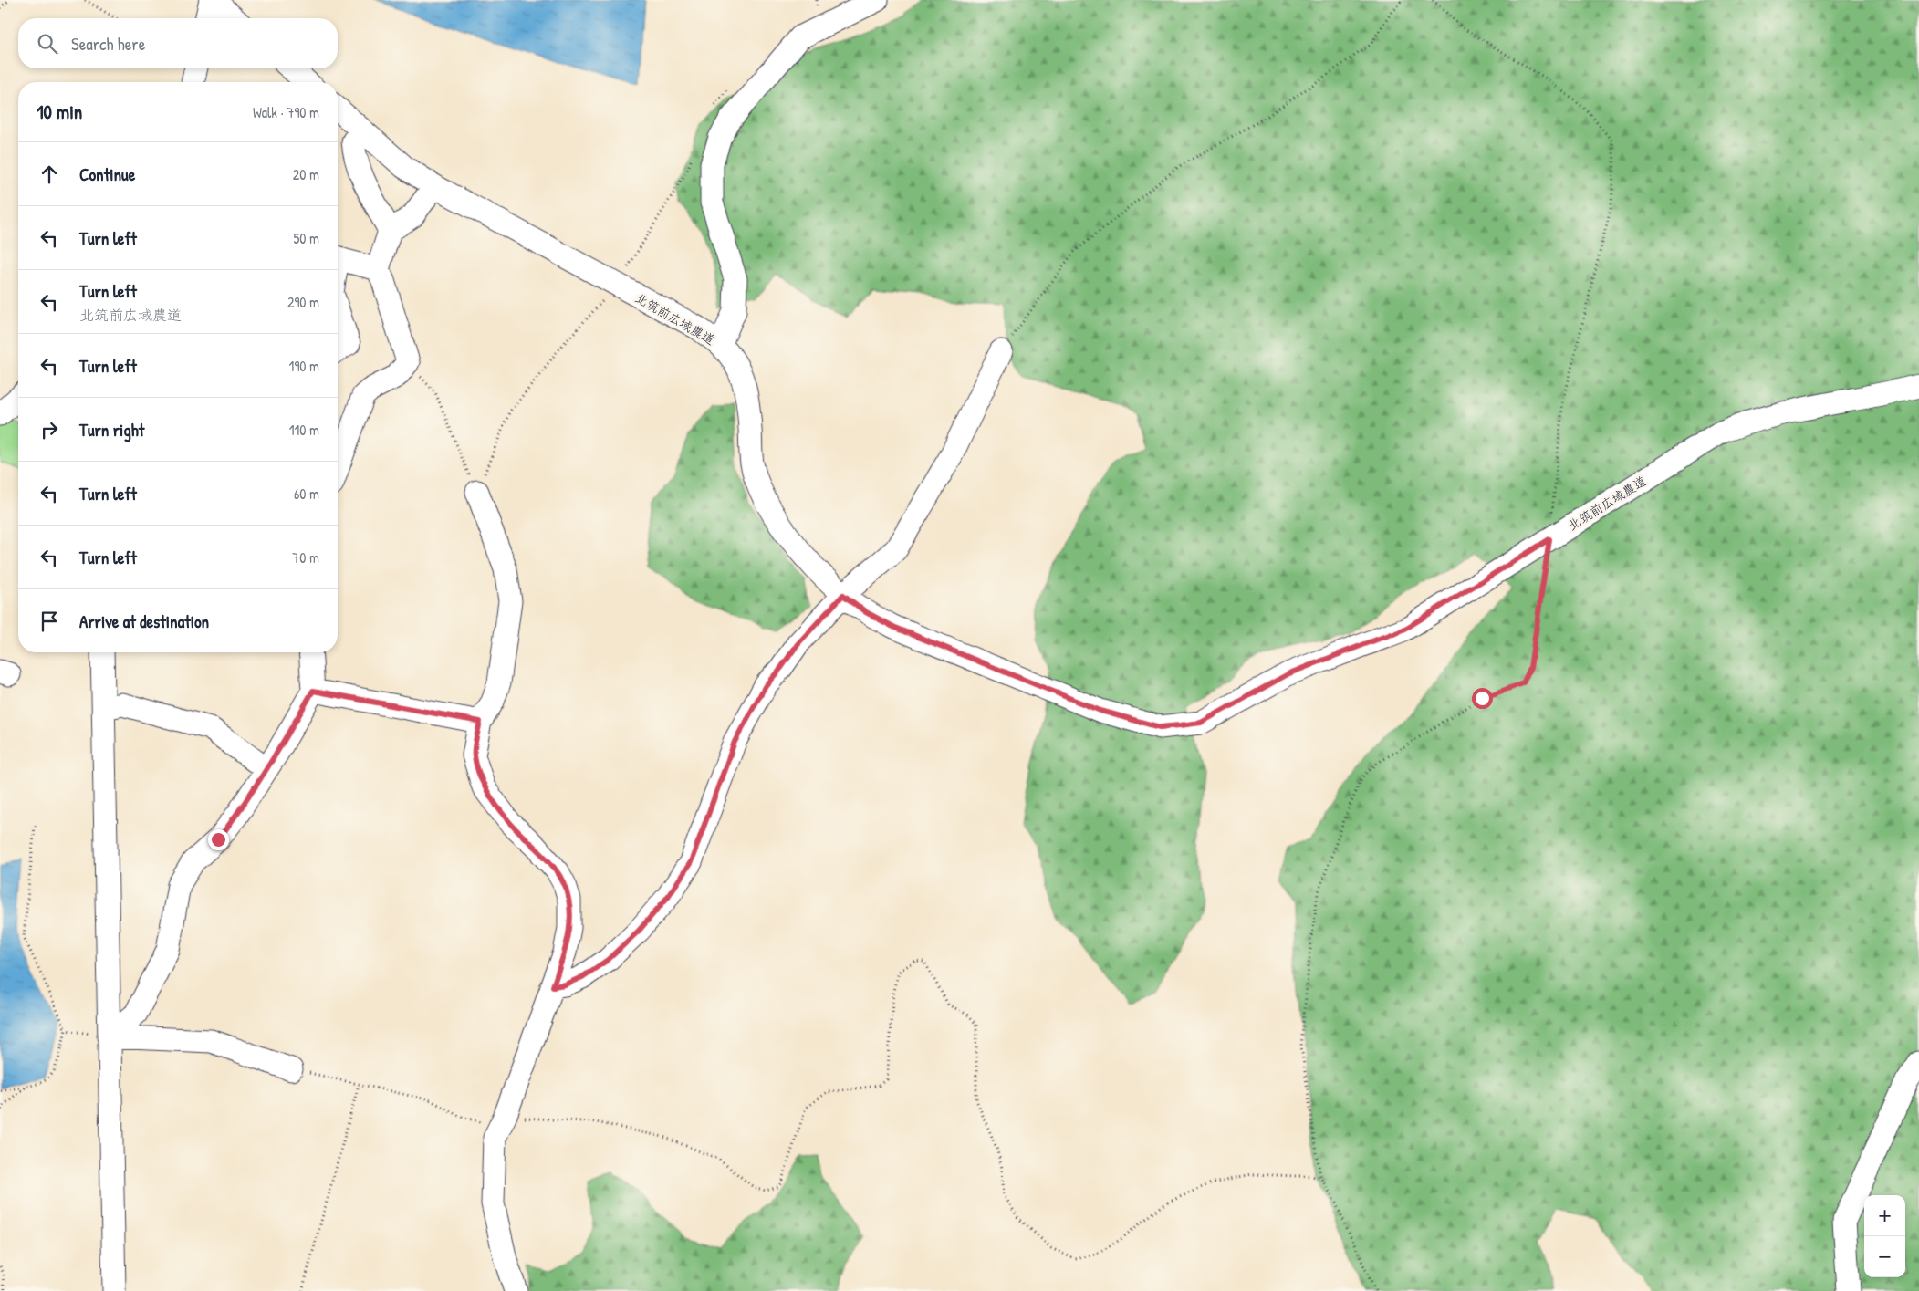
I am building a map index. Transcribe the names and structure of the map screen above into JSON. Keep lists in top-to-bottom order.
{
  "streets": {
    "street": ["北筑前広域農道"]
  },
  "page": {
    "search": "Search here",
    "heading": ["10 min", "Walk · 790 m"],
    "list": [
      ["Continue", "20 m"],
      ["Turn left", "50 m"],
      ["Turn left", "北筑前広域農道", "290 m"],
      ["Turn left", "190 m"],
      ["Turn right", "110 m"],
      ["Turn left", "60 m"],
      ["Turn left", "70 m"],
      "Arrive at destination"
    ],
    "map_buttons": ["+", "−"]
  }
}
